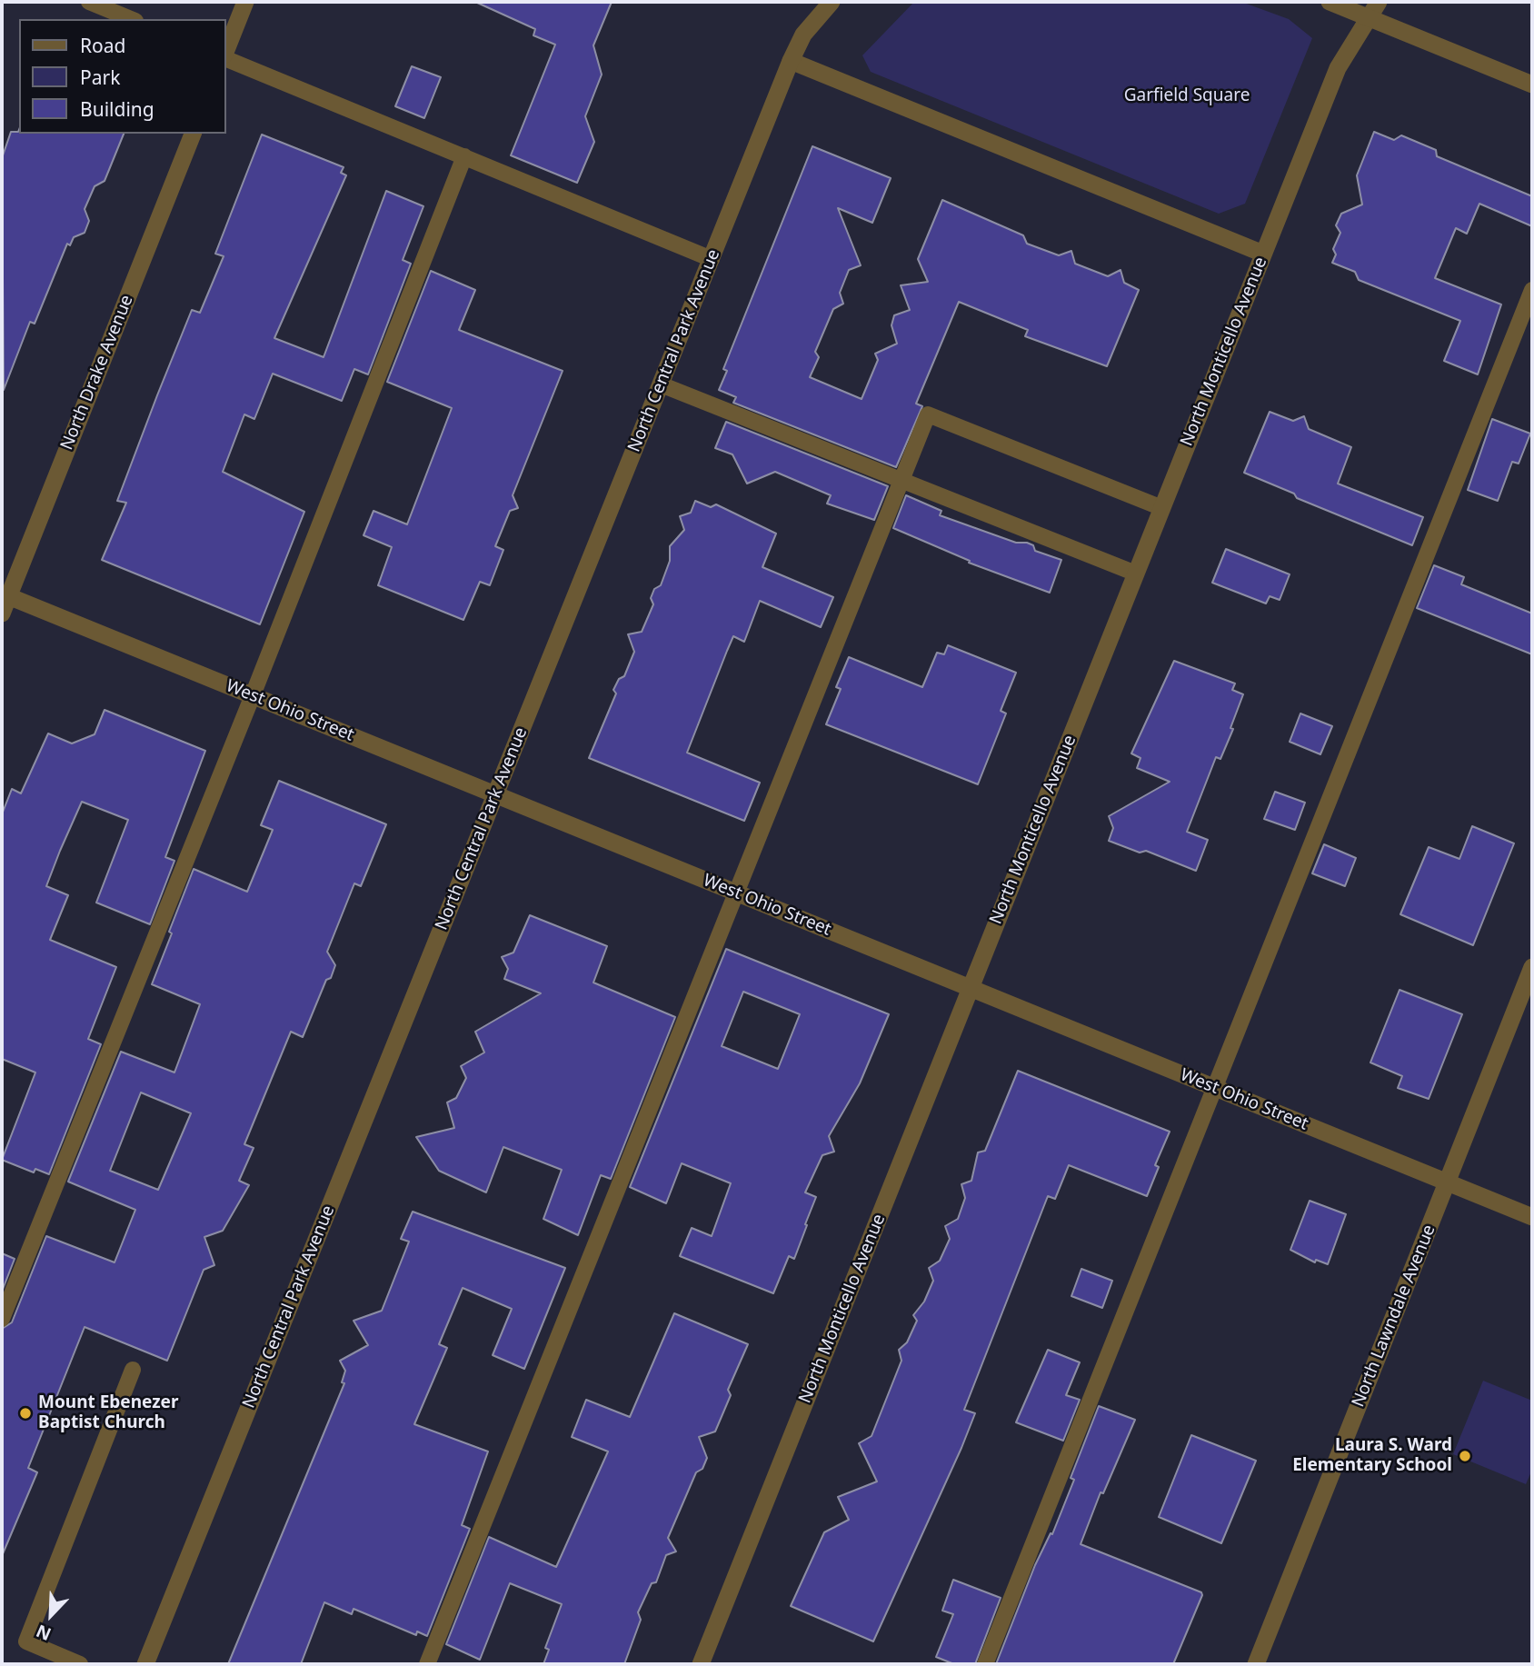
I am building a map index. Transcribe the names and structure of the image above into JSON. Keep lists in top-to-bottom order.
{
  "streets": {
    "street": [
      "North Central Park Avenue",
      "North Monticello Avenue",
      "North Drake Avenue",
      "West Ohio Street",
      "North Lawndale Avenue"
    ]
  },
  "crossings": [
    ["North Central Park Avenue", "West Ohio Street"],
    ["North Monticello Avenue", "West Ohio Street"],
    ["North Drake Avenue", "West Ohio Street"],
    ["West Ohio Street", "North Lawndale Avenue"]
  ],
  "parks": ["Garfield Square"],
  "places": ["Mount Ebenezer Baptist Church", "Laura S. Ward Elementary School"],
  "legend": ["Road", "Park", "Building"],
  "north": "bottom left"
}
